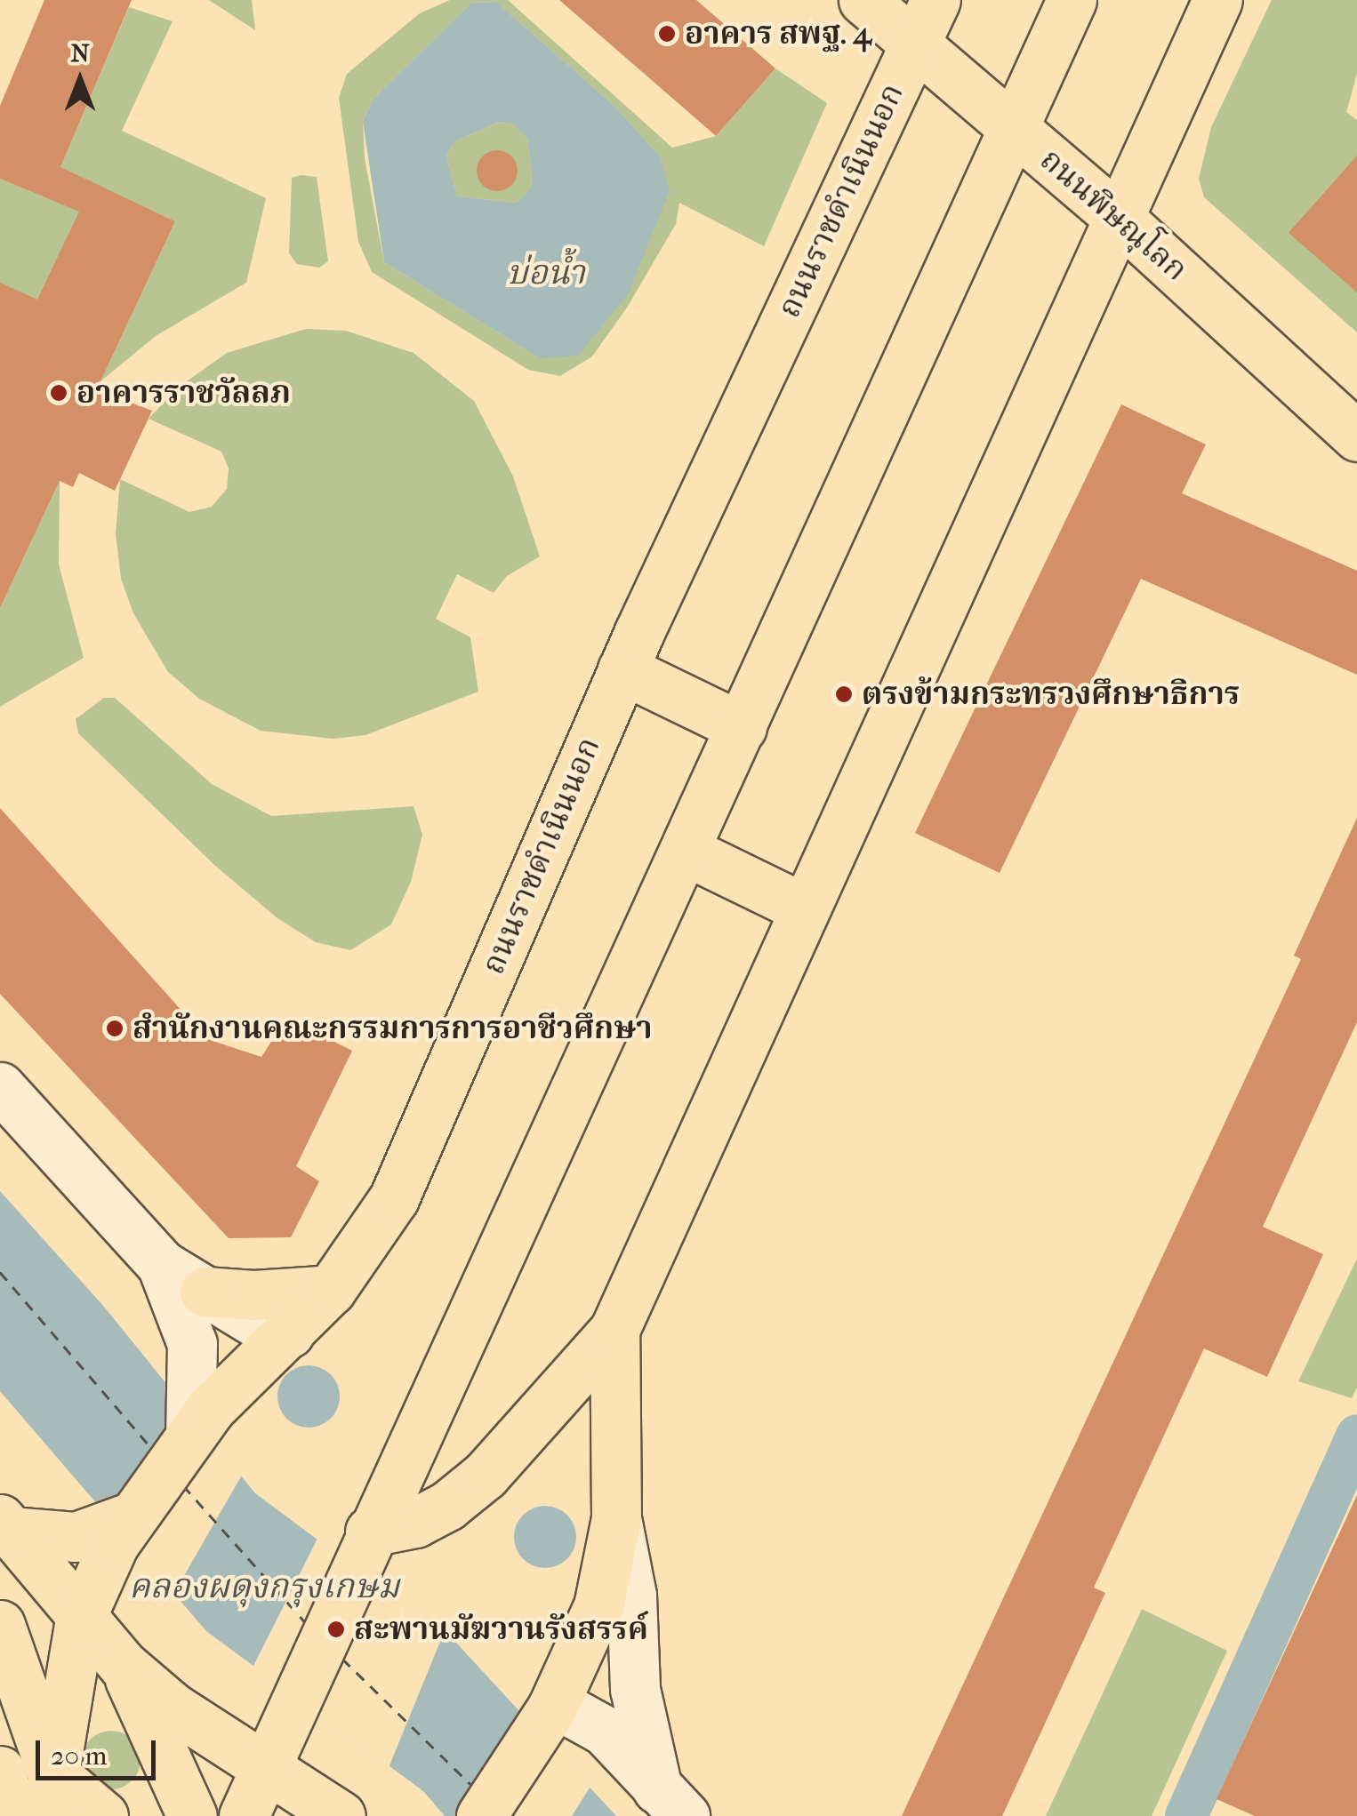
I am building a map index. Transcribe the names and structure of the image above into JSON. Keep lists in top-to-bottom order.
{
  "streets": {
    "main road": ["ถนนราชดำเนินนอก", "ถนนพิษณุโลก"]
  },
  "crossings": [
    ["ถนนราชดำเนินนอก", "ถนนพิษณุโลก"]
  ],
  "water": ["บ่อน้ำ", "คลองผดุงกรุงเกษม"],
  "places": [
    "อาคาร สพฐ. 4",
    "อาคารราชวัลลภ",
    "ตรงข้ามกระทรวงศึกษาธิการ",
    "สำนักงานคณะกรรมการการอาชีวศึกษา",
    "สะพานมัฆวานรังสรรค์"
  ],
  "scale_bar": "20 m",
  "north": "top"
}
